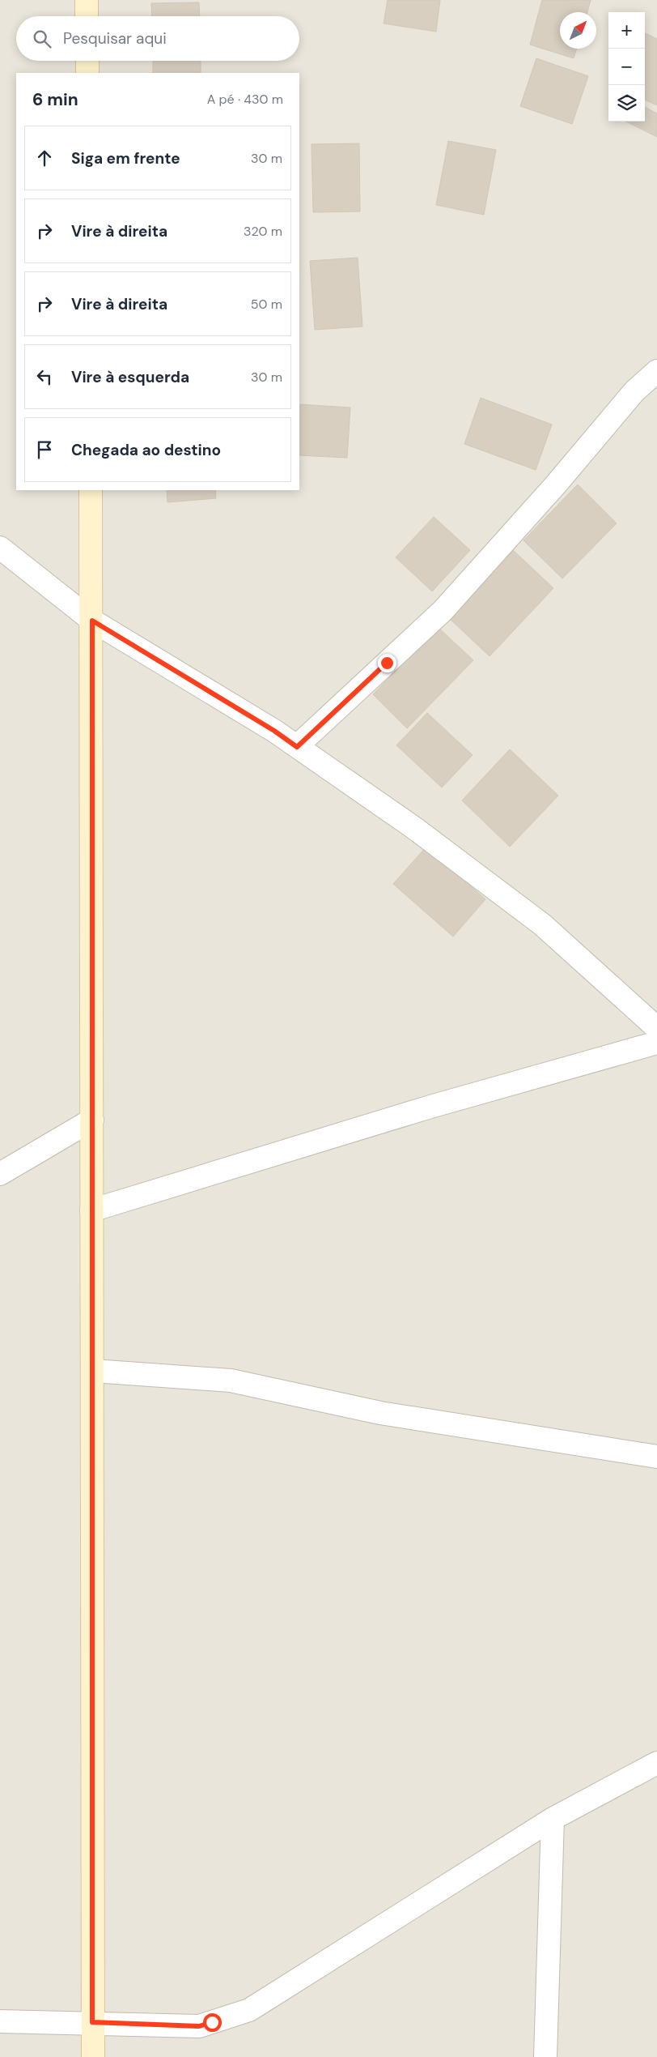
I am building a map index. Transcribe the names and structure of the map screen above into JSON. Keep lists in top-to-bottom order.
{
  "north": "top right",
  "page": {
    "map_buttons": ["+", "−"],
    "search": "Pesquisar aqui",
    "heading": ["6 min", "A pé · 430 m"],
    "list": [
      ["Siga em frente", "30 m"],
      ["Vire à direita", "320 m"],
      ["Vire à direita", "50 m"],
      ["Vire à esquerda", "30 m"],
      "Chegada ao destino"
    ]
  }
}
